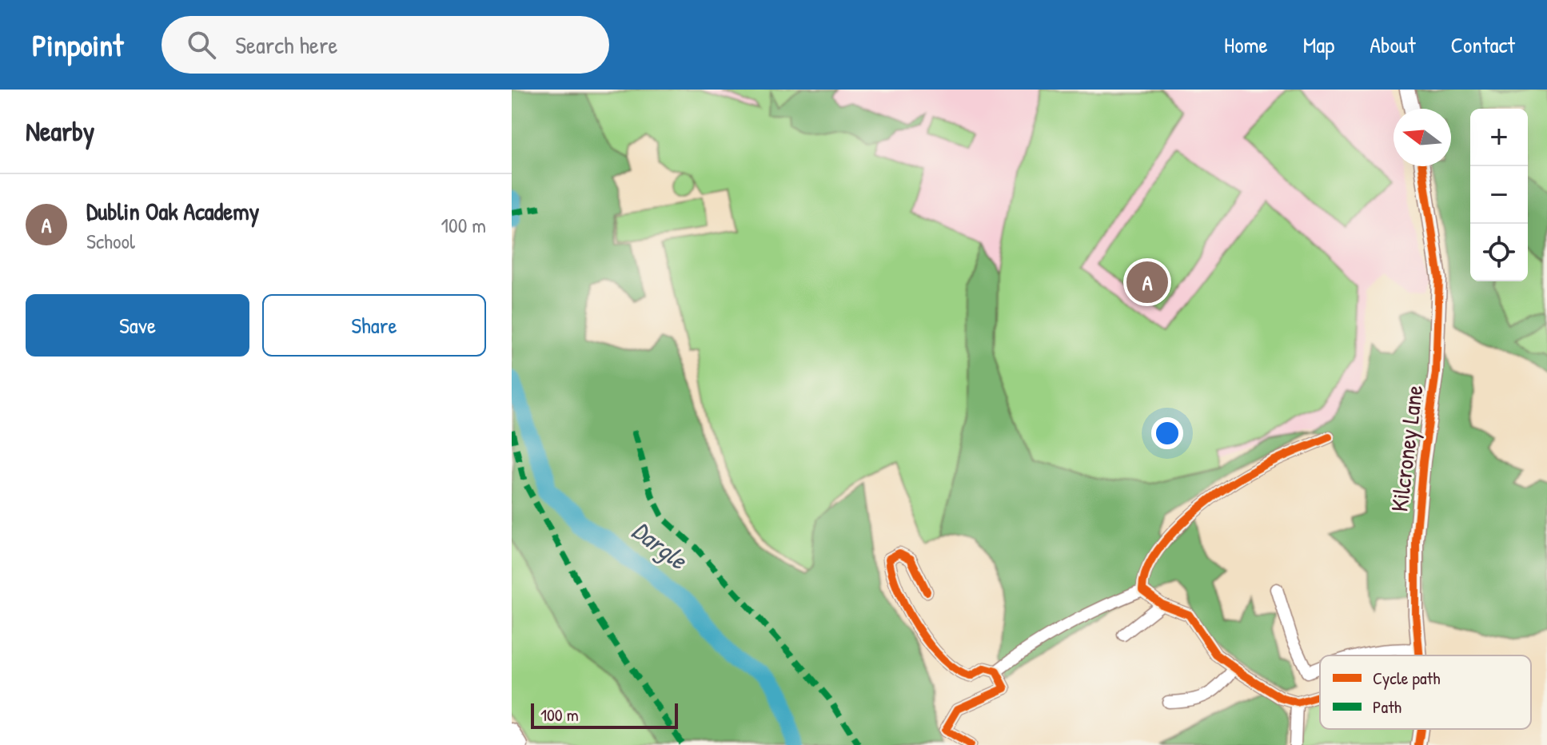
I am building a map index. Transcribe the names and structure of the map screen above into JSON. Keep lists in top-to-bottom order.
{
  "streets": {
    "street": ["Kilcroney Lane"]
  },
  "water": ["Dargle"],
  "legend": ["Cycle path", "Path"],
  "scale_bar": "100 m",
  "north": "left",
  "page": {
    "header": "Pinpoint",
    "search": "Search here",
    "nav": [
      "Home",
      "Map",
      "About",
      "Contact"
    ],
    "heading": "Nearby",
    "map_buttons": ["+", "−"],
    "list": [
      {
        "mark": "A",
        "name": "Dublin Oak Academy",
        "note": "School",
        "value": "100 m"
      }
    ],
    "pins": "A",
    "buttons": ["Save", "Share"],
    "scale": "100 m"
  }
}
